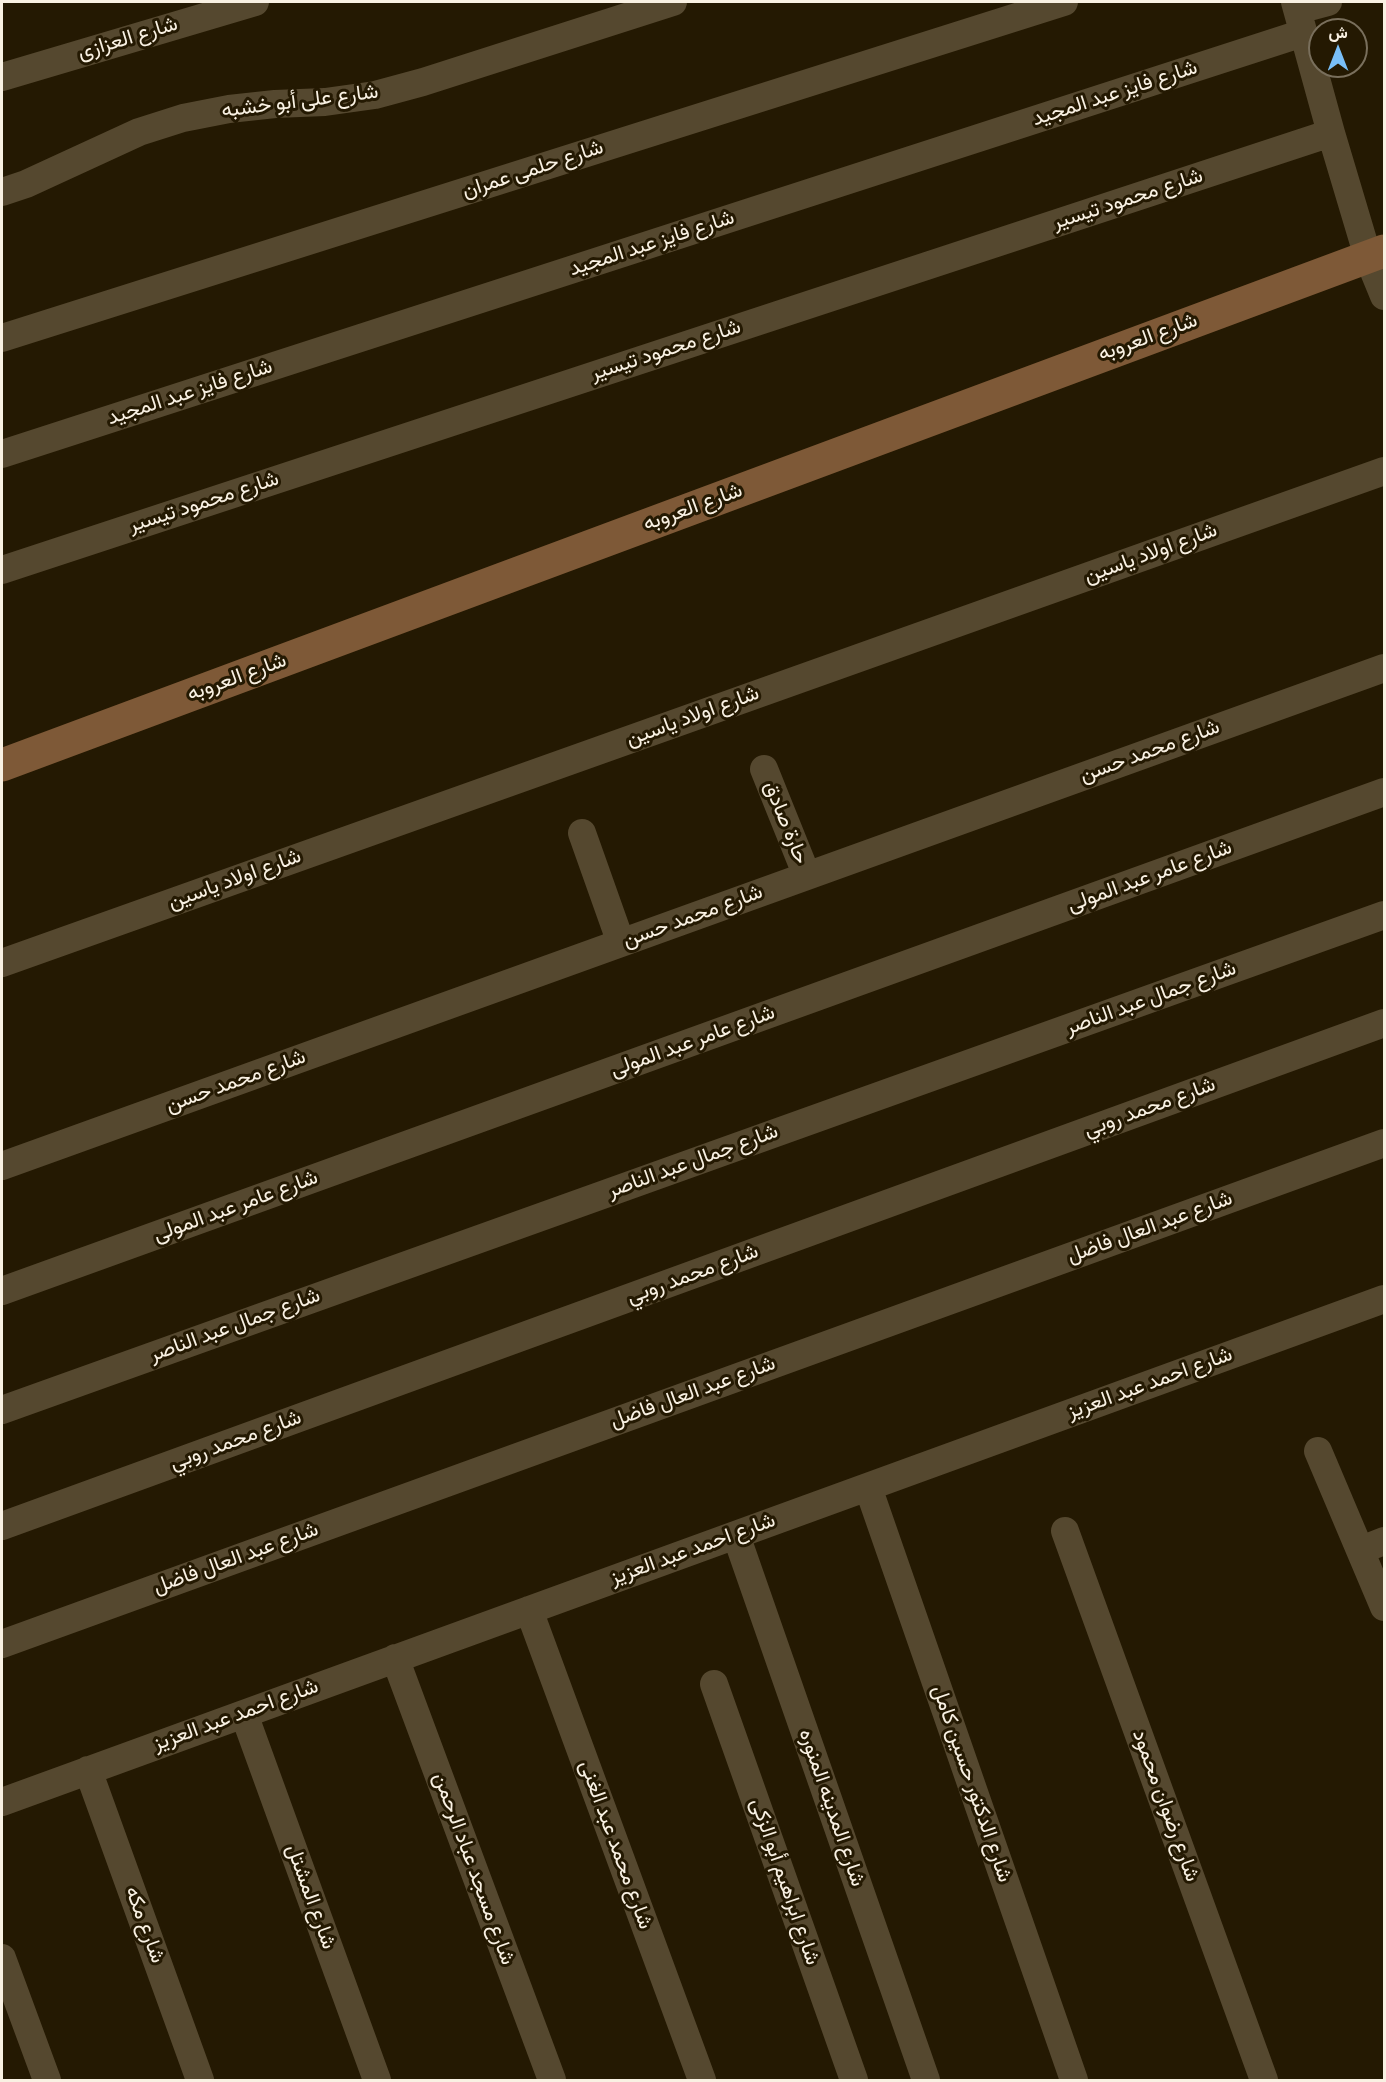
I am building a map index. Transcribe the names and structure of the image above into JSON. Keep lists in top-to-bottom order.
{
  "streets": {
    "street": [
      "شارع العزازى",
      "شارع فايز عبد المجيد",
      "شارع على أبو خشبه",
      "شارع حلمى عمران",
      "شارع محمود تيسير",
      "شارع العروبه",
      "شارع اولاد ياسين",
      "شارع محمد حسن",
      "حارة صادق",
      "شارع عامر عبد المولى",
      "شارع جمال عبد الناصر",
      "شارع محمد روبي",
      "شارع عبد العال فاضل",
      "شارع احمد عبد العزيز",
      "شارع الدكتور حسين كامل",
      "شارع رضوان محمود",
      "شارع المدينه المنوره",
      "شارع محمد عبد الغنى",
      "شارع مسجد عباد الرحمن",
      "شارع ابراهيم أبو الزكى",
      "شارع المشتل",
      "شارع مكه"
    ]
  },
  "crossings": [
    ["شارع محمد حسن", "حارة صادق"],
    ["شارع احمد عبد العزيز", "شارع الدكتور حسين كامل"],
    ["شارع احمد عبد العزيز", "شارع المدينه المنوره"],
    ["شارع احمد عبد العزيز", "شارع محمد عبد الغنى"],
    ["شارع احمد عبد العزيز", "شارع مسجد عباد الرحمن"],
    ["شارع احمد عبد العزيز", "شارع المشتل"],
    ["شارع احمد عبد العزيز", "شارع مكه"]
  ],
  "north": "top"
}
